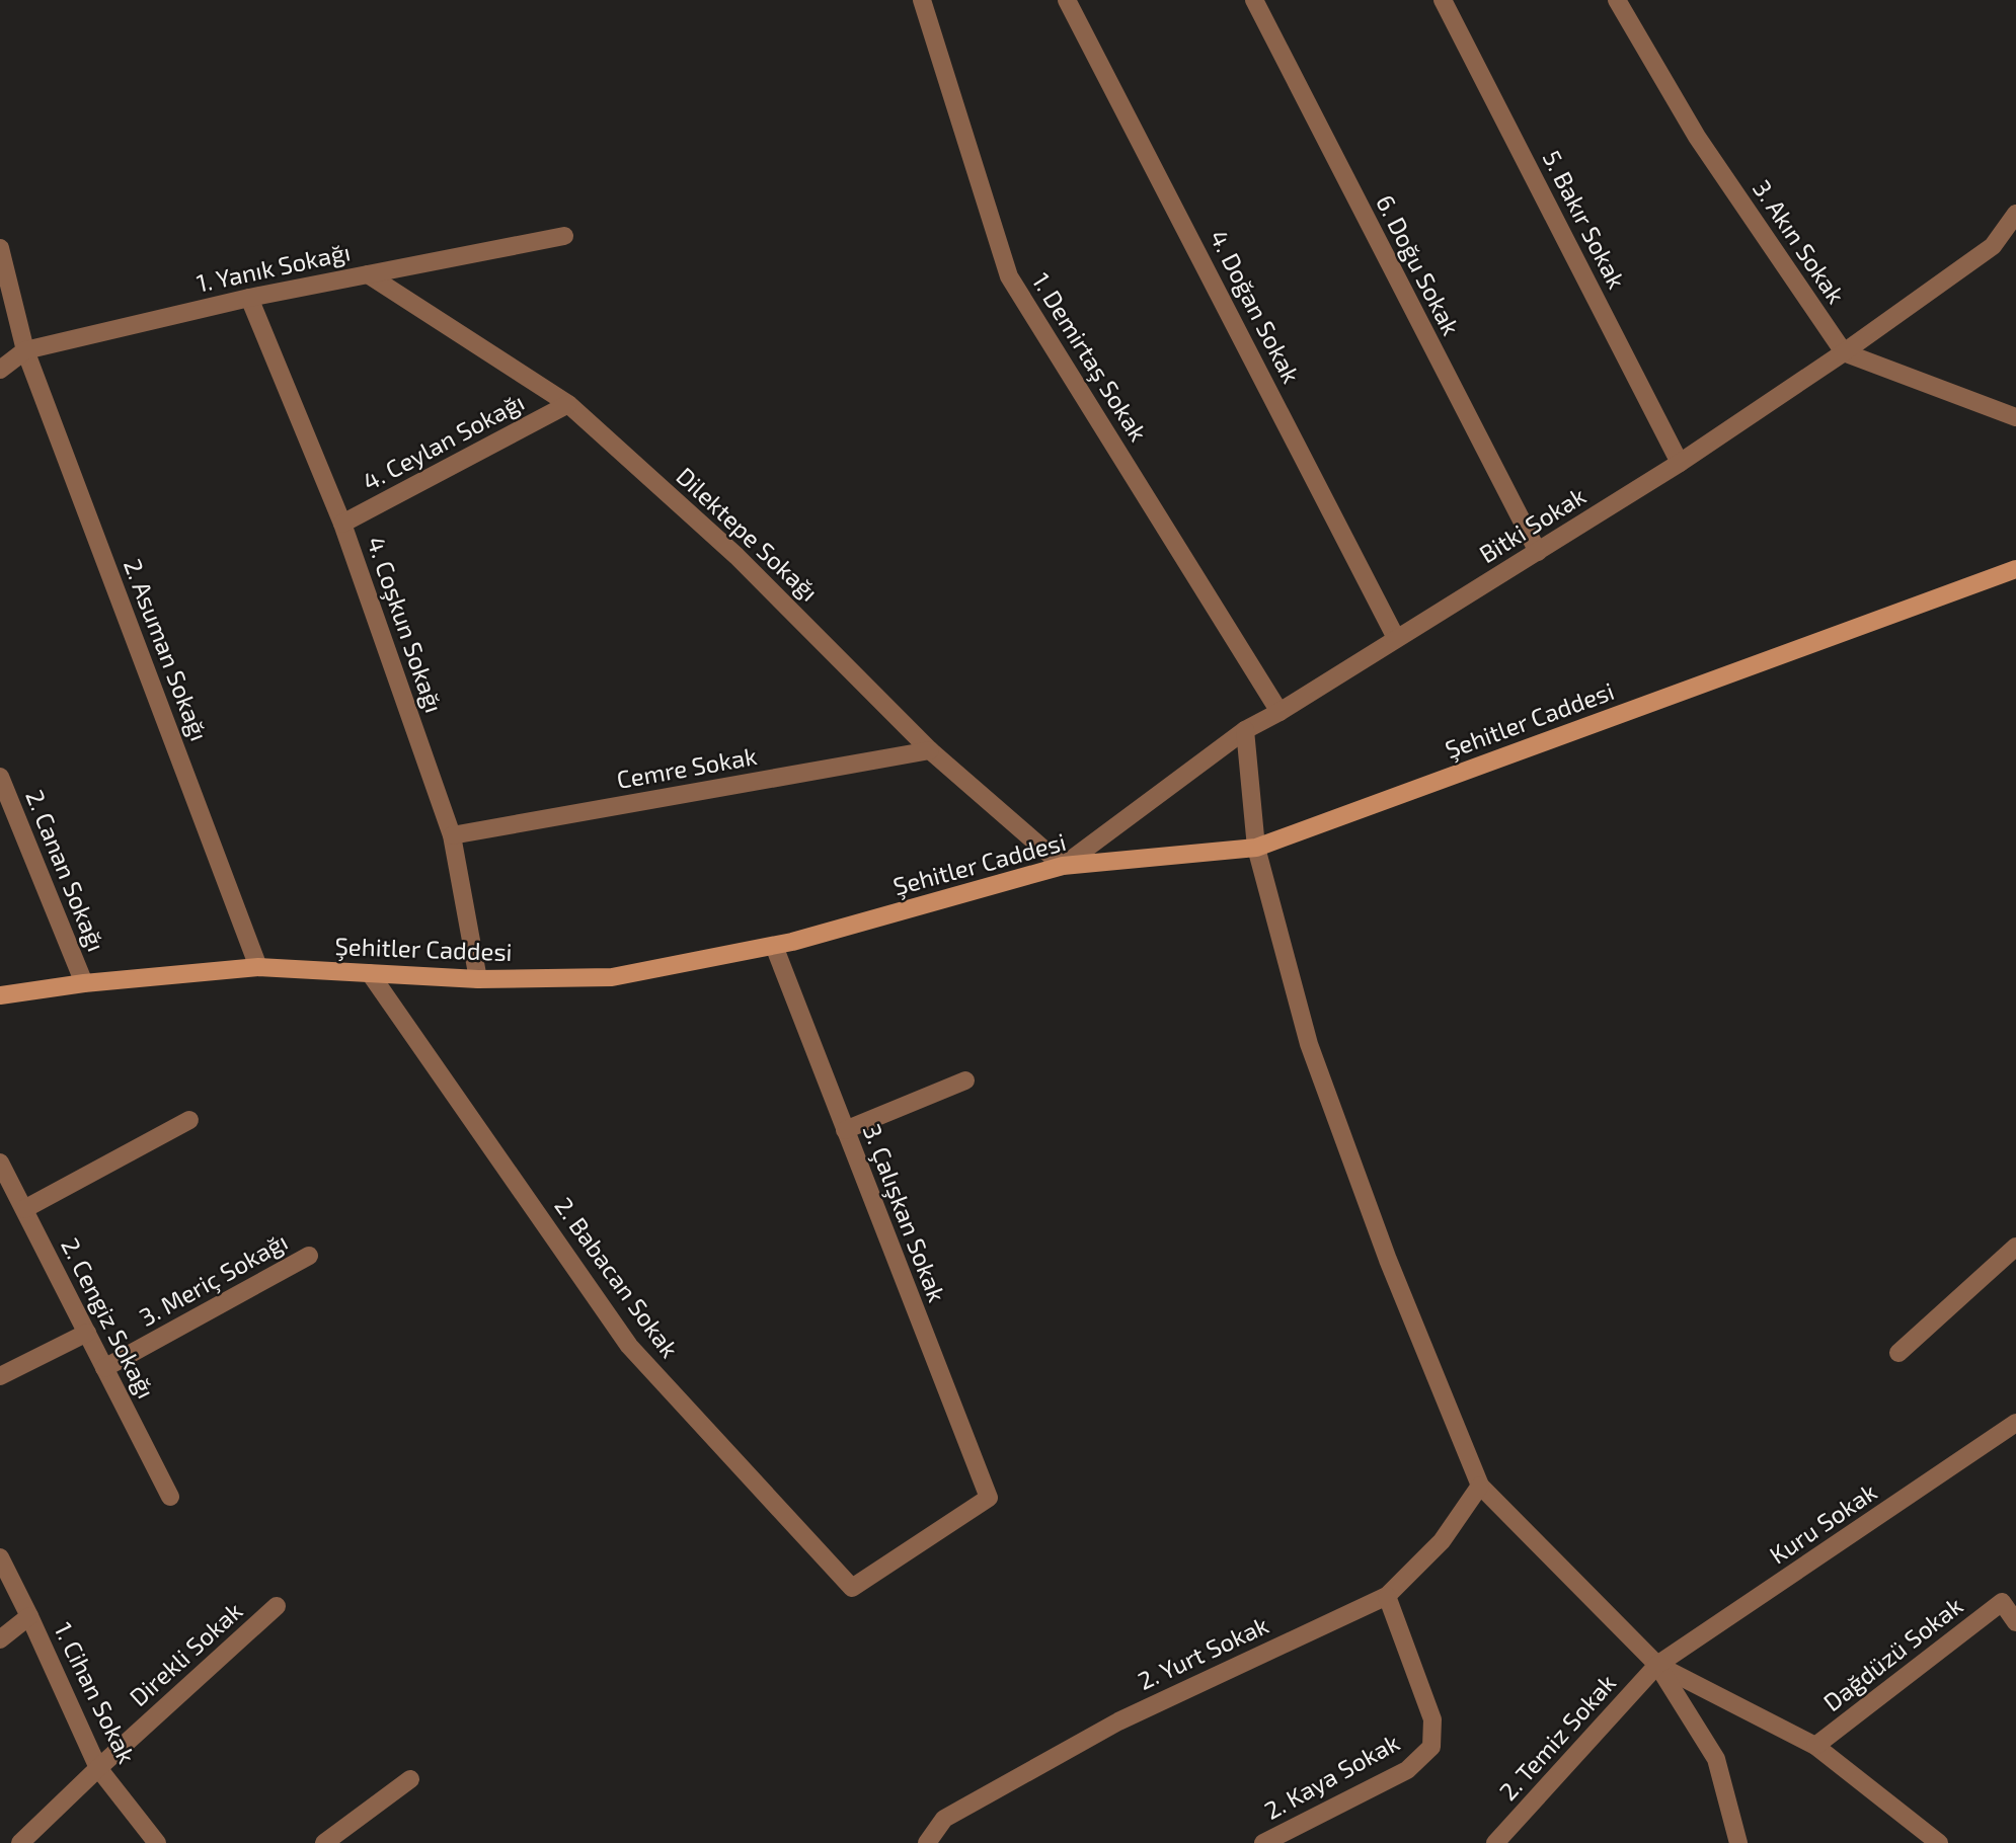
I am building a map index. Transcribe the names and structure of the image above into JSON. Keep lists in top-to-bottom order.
{
  "streets": {
    "street": [
      "5. Bakır Sokak",
      "3. Akın Sokak",
      "6. Doğu Sokak",
      "1. Yanık Sokağı",
      "4. Doğan Sokak",
      "1. Demirtaş Sokak",
      "4. Ceylan Sokağı",
      "Bitki Sokak",
      "Dilektepe Sokağı",
      "4. Coşkun Sokağı",
      "2. Asuman Sokağı",
      "Şehitler Caddesi",
      "Cemre Sokak",
      "2. Canan Sokağı",
      "3. Çalışkan Sokak",
      "2. Babacan Sokak",
      "3. Meriç Sokağı",
      "2. Cengiz Sokağı",
      "Kuru Sokak",
      "2. Yurt Sokak",
      "Direkli Sokak",
      "Dağdüzü Sokak",
      "1. Cihan Sokak",
      "2. Temiz Sokak",
      "2. Kaya Sokak"
    ]
  },
  "crossings": [
    ["5. Bakır Sokak", "Bitki Sokak"],
    ["3. Akın Sokak", "Bitki Sokak"],
    ["6. Doğu Sokak", "Bitki Sokak"],
    ["1. Yanık Sokağı", "Dilektepe Sokağı"],
    ["1. Yanık Sokağı", "4. Coşkun Sokağı"],
    ["1. Yanık Sokağı", "2. Asuman Sokağı"],
    ["4. Doğan Sokak", "Bitki Sokak"],
    ["1. Demirtaş Sokak", "Bitki Sokak"],
    ["4. Ceylan Sokağı", "Dilektepe Sokağı"],
    ["4. Ceylan Sokağı", "4. Coşkun Sokağı"],
    ["Bitki Sokak", "Dilektepe Sokağı"],
    ["Bitki Sokak", "Şehitler Caddesi"],
    ["Dilektepe Sokağı", "Şehitler Caddesi"],
    ["Dilektepe Sokağı", "Cemre Sokak"],
    ["4. Coşkun Sokağı", "Şehitler Caddesi"],
    ["4. Coşkun Sokağı", "Cemre Sokak"],
    ["2. Asuman Sokağı", "Şehitler Caddesi"],
    ["Şehitler Caddesi", "2. Canan Sokağı"],
    ["Şehitler Caddesi", "3. Çalışkan Sokak"],
    ["Şehitler Caddesi", "2. Babacan Sokak"],
    ["3. Çalışkan Sokak", "2. Babacan Sokak"],
    ["3. Meriç Sokağı", "2. Cengiz Sokağı"],
    ["Kuru Sokak", "2. Temiz Sokak"],
    ["2. Yurt Sokak", "2. Kaya Sokak"],
    ["Direkli Sokak", "1. Cihan Sokak"]
  ]
}
